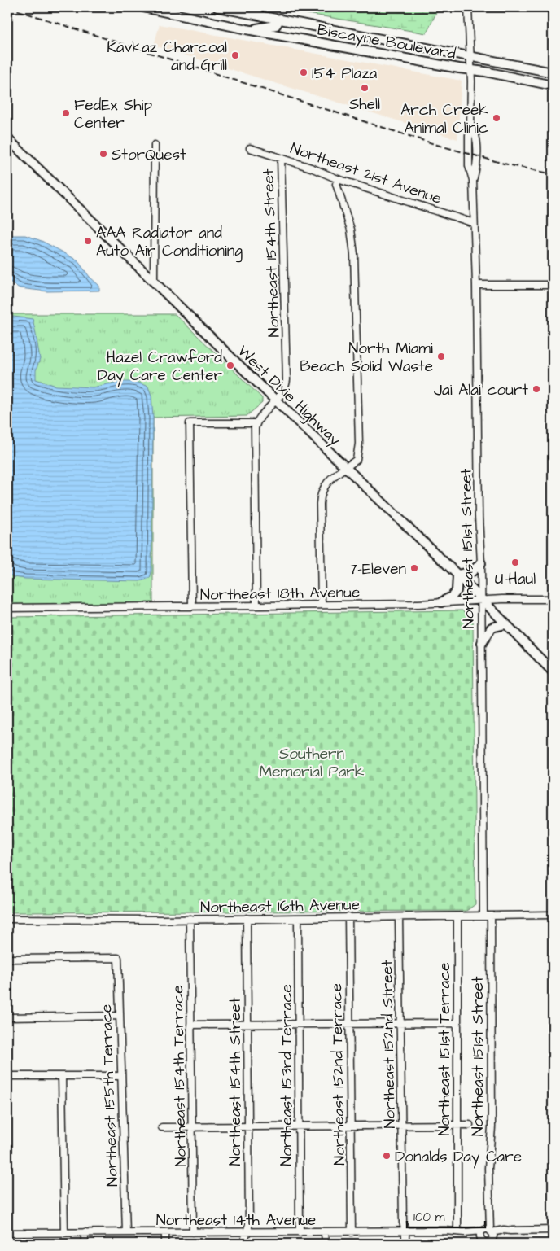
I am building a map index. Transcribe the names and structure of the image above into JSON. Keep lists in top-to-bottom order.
{
  "streets": {
    "main road": ["Biscayne Boulevard", "West Dixie Highway"],
    "street": [
      "Northeast 21st Avenue",
      "Northeast 154th Street",
      "Northeast 151st Street",
      "Northeast 18th Avenue",
      "Northeast 16th Avenue",
      "Northeast 152nd Street",
      "Northeast 151st Terrace",
      "Northeast 152nd Terrace",
      "Northeast 153rd Terrace",
      "Northeast 154th Terrace",
      "Northeast 155th Terrace",
      "Northeast 14th Avenue"
    ]
  },
  "crossings": [
    ["Biscayne Boulevard", "Northeast 151st Street"],
    ["Northeast 21st Avenue", "Northeast 154th Street"],
    ["Northeast 21st Avenue", "Northeast 151st Street"],
    ["Northeast 154th Street", "West Dixie Highway"],
    ["Northeast 154th Street", "Northeast 16th Avenue"],
    ["Northeast 154th Street", "Northeast 14th Avenue"],
    ["West Dixie Highway", "Northeast 151st Street"],
    ["West Dixie Highway", "Northeast 18th Avenue"],
    ["Northeast 151st Street", "Northeast 18th Avenue"],
    ["Northeast 151st Street", "Northeast 16th Avenue"],
    ["Northeast 151st Street", "Northeast 14th Avenue"],
    ["Northeast 16th Avenue", "Northeast 152nd Street"],
    ["Northeast 16th Avenue", "Northeast 151st Terrace"],
    ["Northeast 16th Avenue", "Northeast 152nd Terrace"],
    ["Northeast 16th Avenue", "Northeast 153rd Terrace"],
    ["Northeast 16th Avenue", "Northeast 154th Terrace"],
    ["Northeast 152nd Street", "Northeast 14th Avenue"],
    ["Northeast 151st Terrace", "Northeast 14th Avenue"],
    ["Northeast 152nd Terrace", "Northeast 14th Avenue"],
    ["Northeast 153rd Terrace", "Northeast 14th Avenue"],
    ["Northeast 154th Terrace", "Northeast 14th Avenue"],
    ["Northeast 155th Terrace", "Northeast 14th Avenue"]
  ],
  "parks": ["Southern Memorial Park"],
  "places": [
    "Kavkaz Charcoal and Grill",
    "154 Plaza",
    "Shell",
    "FedEx Ship Center",
    "Arch Creek Animal Clinic",
    "StorQuest",
    "AAA Radiator and Auto Air Conditioning",
    "North Miami Beach Solid Waste",
    "Hazel Crawford Day Care Center",
    "Jai Alai court",
    "U-Haul",
    "7-Eleven",
    "Donalds Day Care"
  ],
  "scale_bar": "100 m"
}
